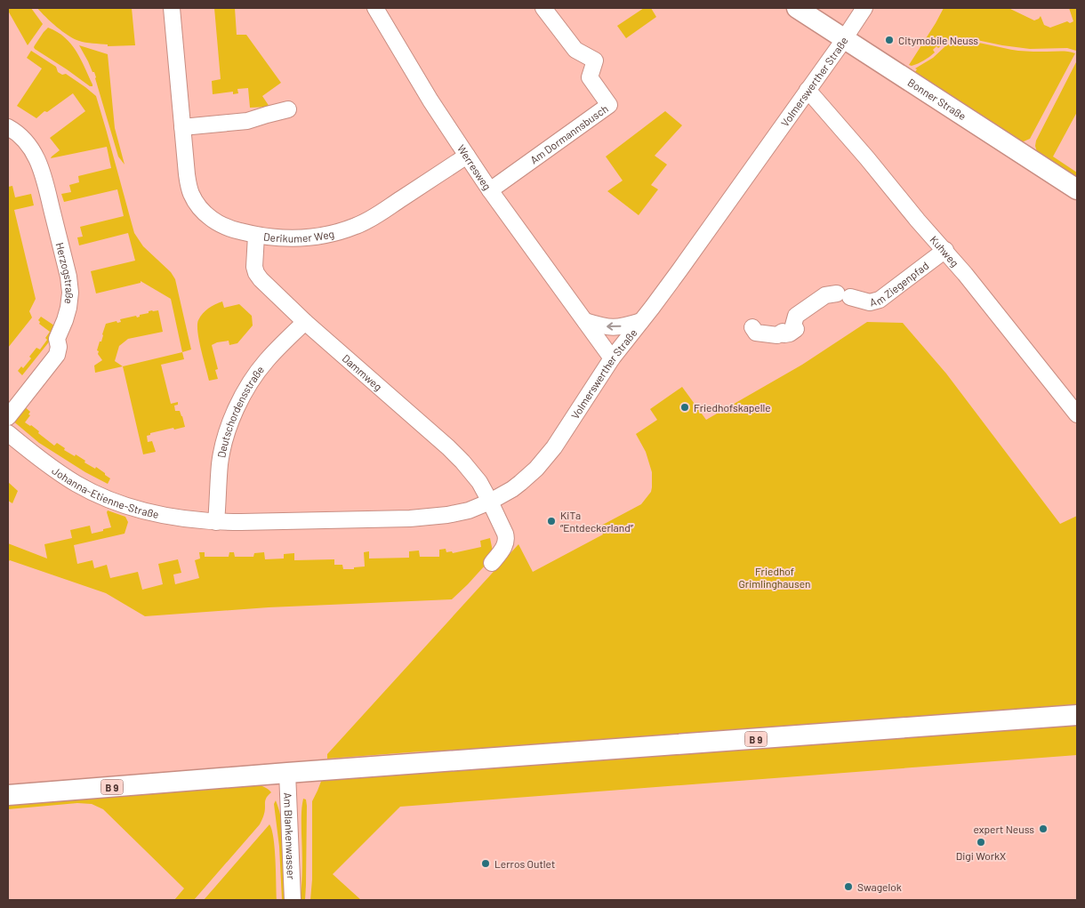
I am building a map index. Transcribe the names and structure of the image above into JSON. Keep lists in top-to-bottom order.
{
  "streets": {
    "main road": ["Bonner Straße", "B 9"],
    "street": [
      "Volmerswerther Straße",
      "Am Dormannsbusch",
      "Werresweg",
      "Derikumer Weg",
      "Kuhweg",
      "Herzogstraße",
      "Am Ziegenpfad",
      "Dammweg",
      "Deutschordensstraße",
      "Johanna-Etienne-Straße",
      "Am Blankenwasser"
    ]
  },
  "crossings": [
    ["Volmerswerther Straße", "Bonner Straße"],
    ["Volmerswerther Straße", "Werresweg"],
    ["Volmerswerther Straße", "Kuhweg"],
    ["Volmerswerther Straße", "Dammweg"],
    ["Volmerswerther Straße", "Deutschordensstraße"],
    ["Volmerswerther Straße", "Johanna-Etienne-Straße"],
    ["Am Dormannsbusch", "Werresweg"],
    ["Werresweg", "Derikumer Weg"],
    ["Derikumer Weg", "Dammweg"],
    ["Kuhweg", "Am Ziegenpfad"],
    ["Dammweg", "Deutschordensstraße"],
    ["Deutschordensstraße", "Johanna-Etienne-Straße"],
    ["B 9", "Am Blankenwasser"]
  ],
  "parks": ["Friedhof Grimlinghausen"],
  "places": [
    "Citymobile Neuss",
    "Friedhofskapelle",
    "KiTa “Entdeckerland”",
    "expert Neuss",
    "Digi WorkX",
    "Lerros Outlet",
    "Swagelok"
  ]
}
